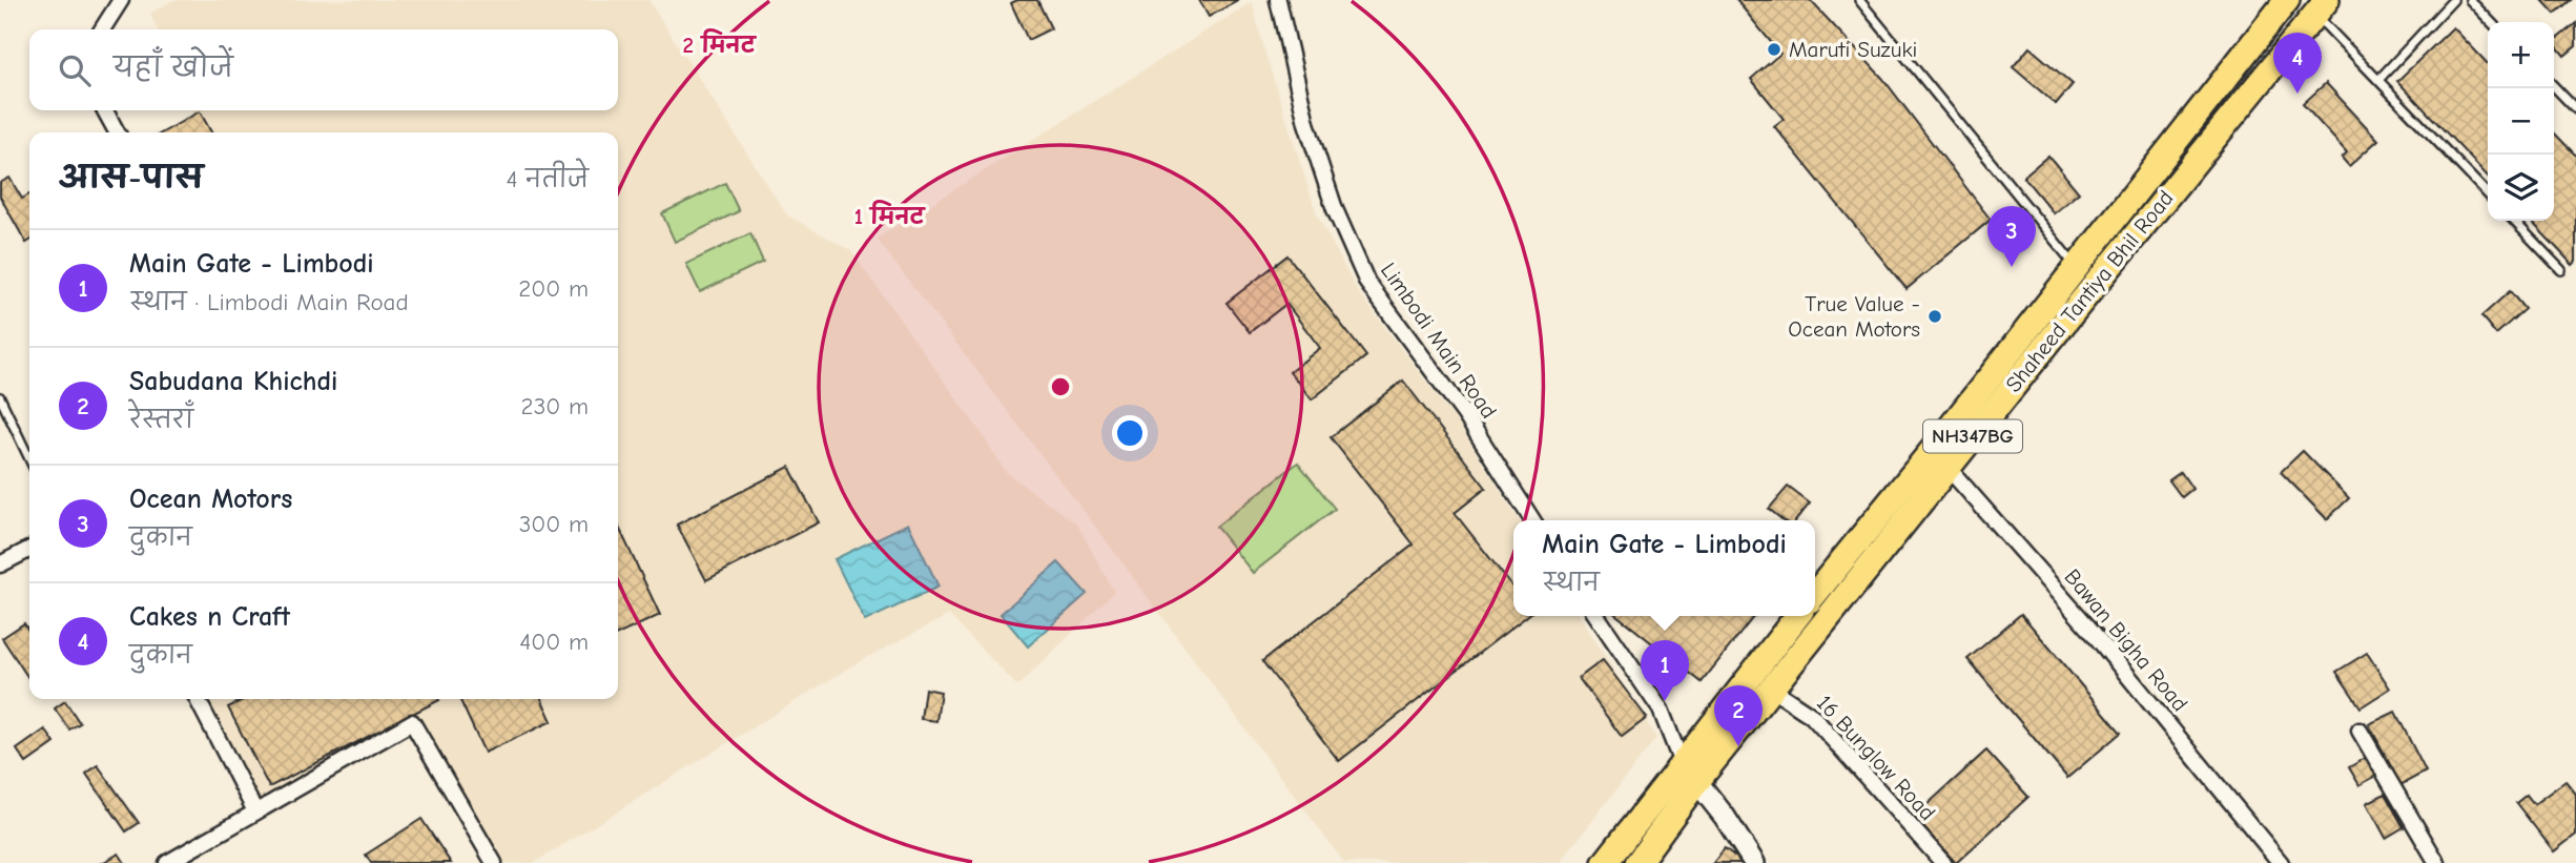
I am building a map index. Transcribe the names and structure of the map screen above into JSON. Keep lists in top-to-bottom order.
{
  "streets": {
    "main road": ["Shaheed Tantiya Bhil Road", "NH347BG"],
    "street": ["Limbodi Main Road", "Bawan Bigha Road", "16 Bunglow Road"]
  },
  "crossings": [
    ["Shaheed Tantiya Bhil Road", "Bawan Bigha Road"],
    ["Shaheed Tantiya Bhil Road", "16 Bunglow Road"]
  ],
  "places": ["Maruti Suzuki", "True Value - Ocean Motors"],
  "page": {
    "map_buttons": ["+", "−"],
    "search": "यहाँ खोजें",
    "pins": [
      "4",
      "3",
      "1",
      "2"
    ],
    "heading": ["आस-पास", "4 नतीजे"],
    "list": [
      {
        "mark": "1",
        "name": "Main Gate - Limbodi",
        "note": "स्थान · Limbodi Main Road",
        "value": "200 m"
      },
      {
        "mark": "2",
        "name": "Sabudana Khichdi",
        "note": "रेस्तराँ",
        "value": "230 m"
      },
      {
        "mark": "3",
        "name": "Ocean Motors",
        "note": "दुकान",
        "value": "300 m"
      },
      {
        "mark": "4",
        "name": "Cakes n Craft",
        "note": "दुकान",
        "value": "400 m"
      }
    ],
    "popup": ["Main Gate - Limbodi", "स्थान"]
  },
  "rings": ["2 मिनट", "1 मिनट"]
}
